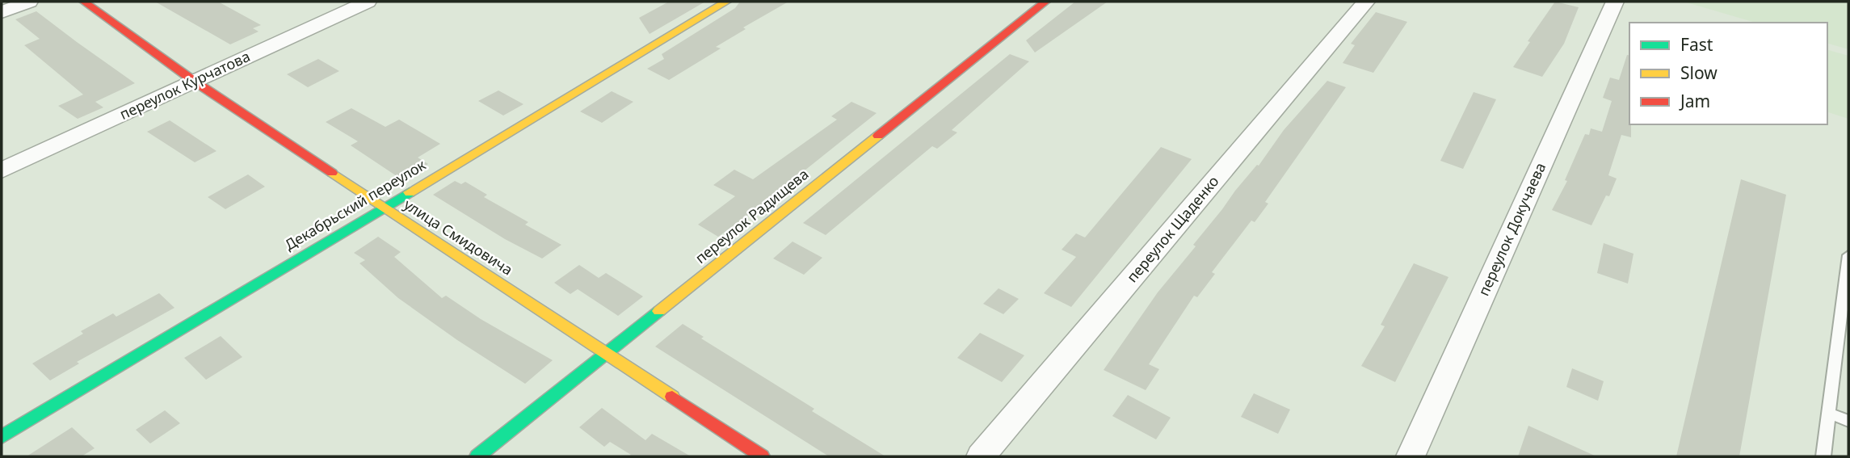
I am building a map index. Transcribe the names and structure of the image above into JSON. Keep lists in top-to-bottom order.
{
  "streets": {
    "street": [
      "переулок Курчатова",
      "Декабрьский переулок",
      "переулок Радищева",
      "переулок Щаденко",
      "переулок Докучаева",
      "улица Смидовича"
    ]
  },
  "crossings": [
    ["переулок Курчатова", "улица Смидовича"],
    ["Декабрьский переулок", "улица Смидовича"],
    ["переулок Радищева", "улица Смидовича"]
  ],
  "legend": ["Fast", "Slow", "Jam"]
}
